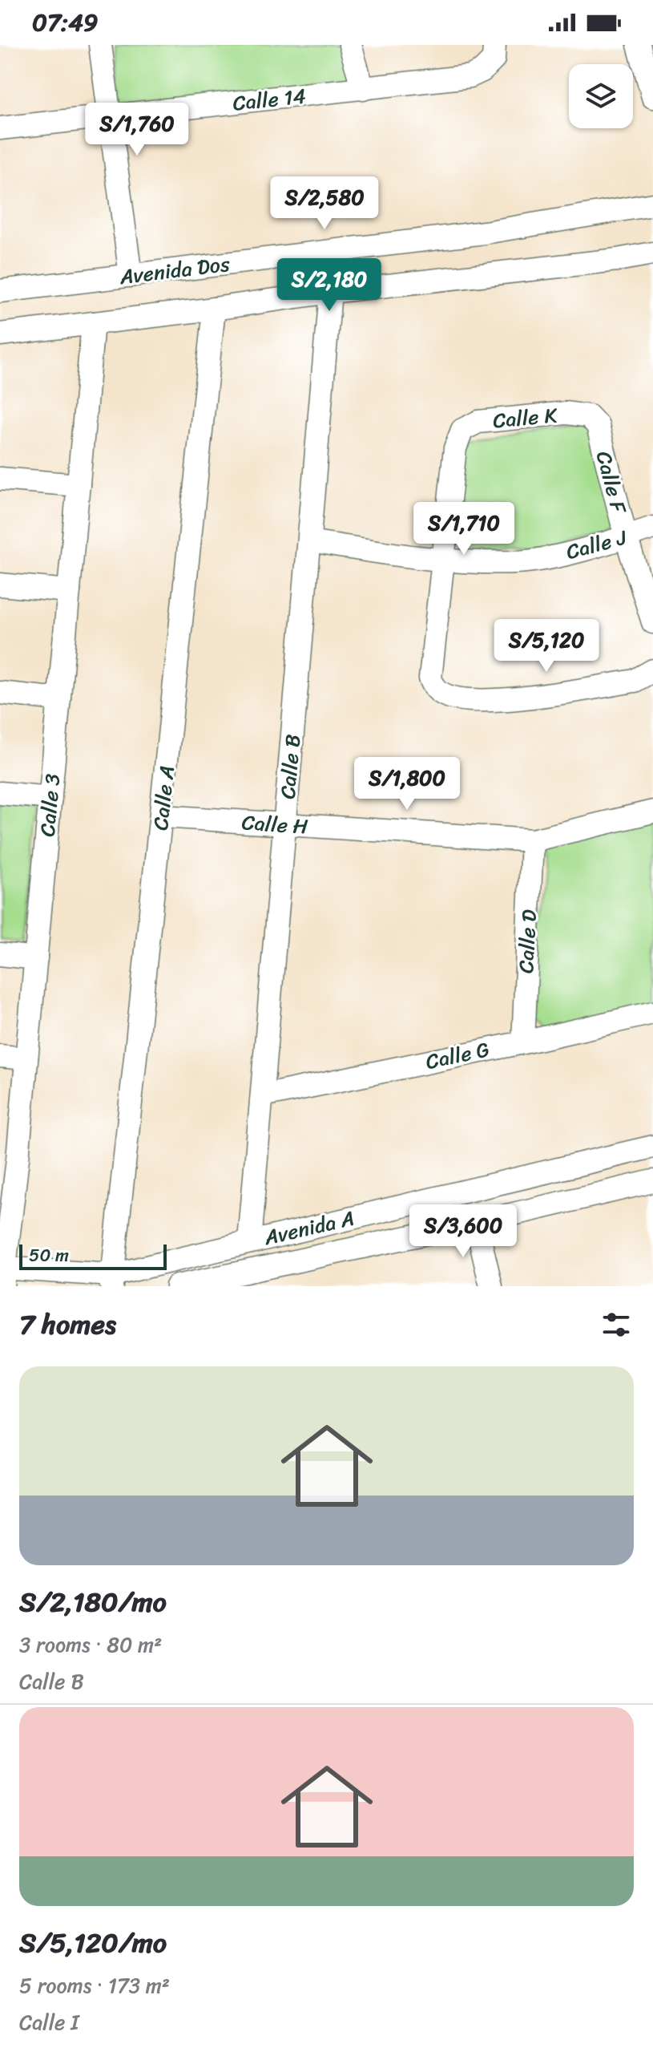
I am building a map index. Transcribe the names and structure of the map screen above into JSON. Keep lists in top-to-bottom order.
{
  "streets": {
    "street": [
      "Calle 14",
      "Avenida Dos",
      "Calle K",
      "Calle F",
      "Calle J",
      "Calle B",
      "Calle A",
      "Calle 3",
      "Calle H",
      "Calle D",
      "Calle G",
      "Avenida A"
    ]
  },
  "crossings": [
    ["Avenida Dos", "Calle B"],
    ["Avenida Dos", "Calle A"],
    ["Avenida Dos", "Calle 3"],
    ["Calle K", "Calle F"],
    ["Calle K", "Calle J"],
    ["Calle F", "Calle J"],
    ["Calle J", "Calle B"],
    ["Calle B", "Calle H"],
    ["Calle B", "Calle G"],
    ["Calle B", "Avenida A"],
    ["Calle A", "Calle H"],
    ["Calle A", "Avenida A"],
    ["Calle 3", "Avenida A"],
    ["Calle H", "Calle D"],
    ["Calle D", "Calle G"]
  ],
  "scale_bar": "50 m",
  "page": {
    "status": "07:49",
    "price": [
      "S/1,760",
      "S/2,580",
      "S/2,180",
      "S/1,710",
      "S/5,120",
      "S/1,800",
      "S/3,600"
    ],
    "scale": "50 m",
    "heading": "7 homes",
    "list": [
      {
        "name": "S/2,180/mo",
        "note": "3 rooms · 80 m² · Calle B"
      },
      {
        "name": "S/5,120/mo",
        "note": "5 rooms · 173 m² · Calle I"
      }
    ]
  }
}
